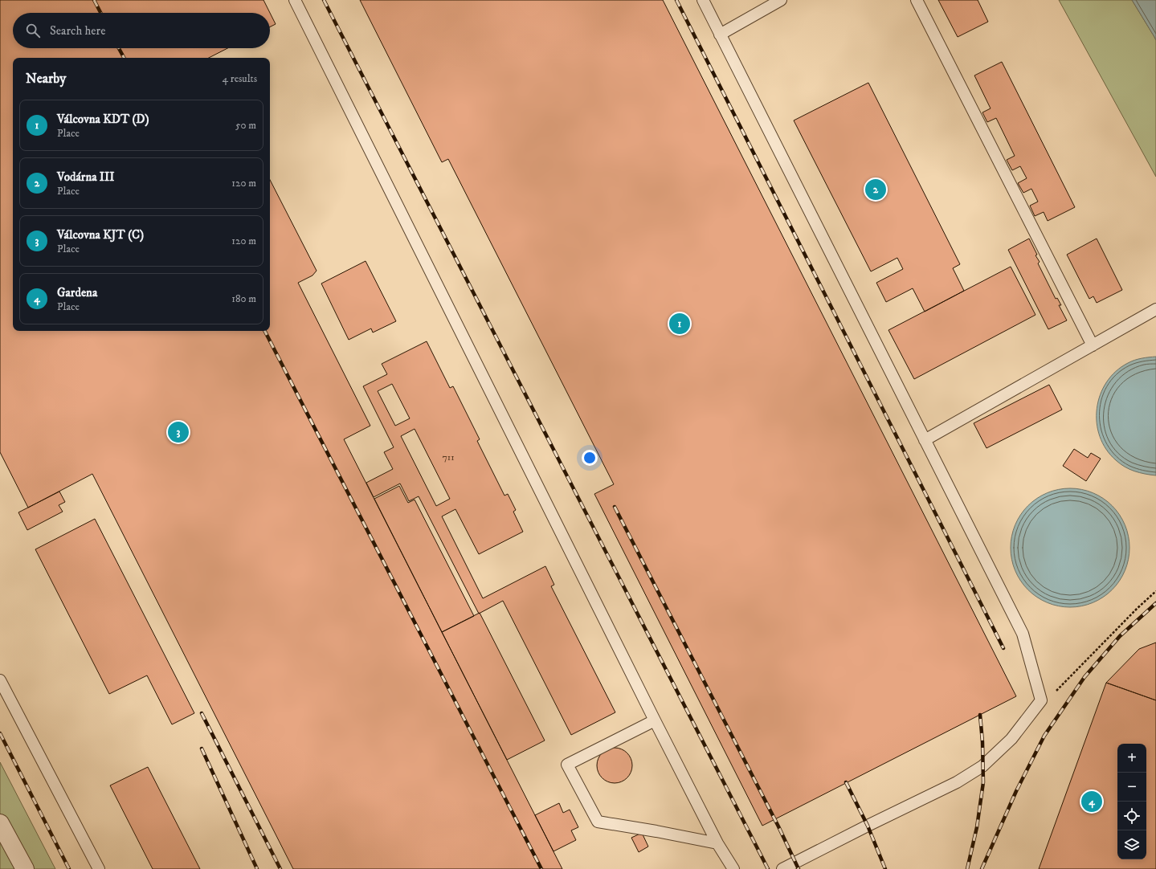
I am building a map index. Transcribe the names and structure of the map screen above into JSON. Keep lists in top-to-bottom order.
{
  "house_numbers": ["711"],
  "page": {
    "search": "Search here",
    "heading": ["Nearby", "4 results"],
    "list": [
      {
        "mark": "1",
        "name": "Válcovna KDT (D)",
        "note": "Place",
        "value": "50 m"
      },
      {
        "mark": "2",
        "name": "Vodárna III",
        "note": "Place",
        "value": "120 m"
      },
      {
        "mark": "3",
        "name": "Válcovna KJT (C)",
        "note": "Place",
        "value": "120 m"
      },
      {
        "mark": "4",
        "name": "Gardena",
        "note": "Place",
        "value": "180 m"
      }
    ],
    "pins": [
      "2",
      "1",
      "3",
      "4"
    ],
    "map_buttons": ["+", "−"]
  }
}
